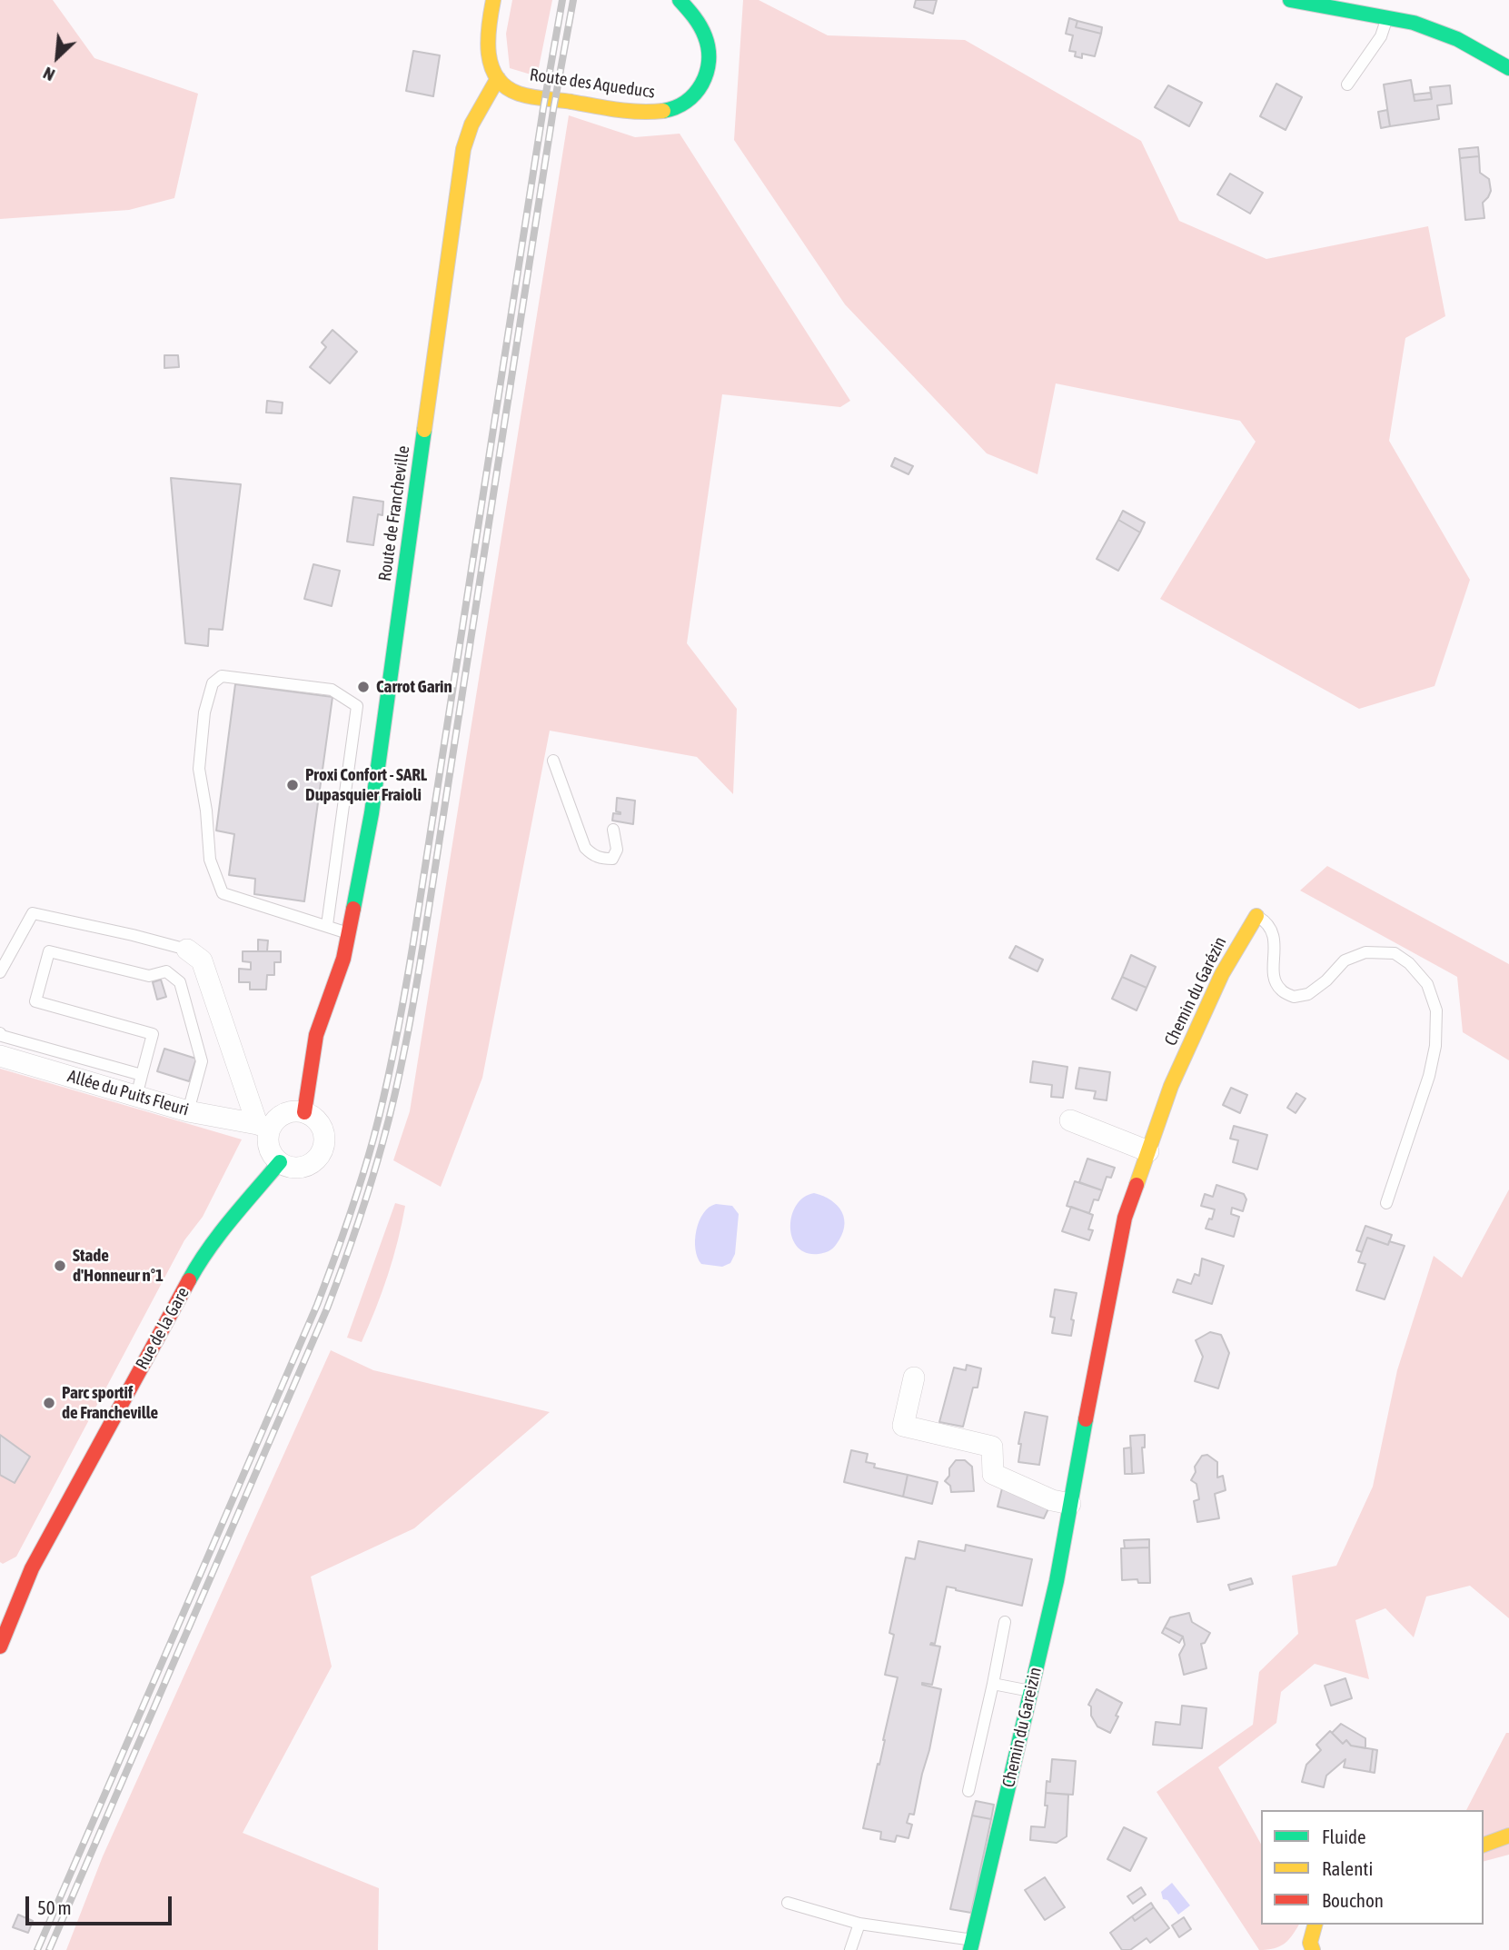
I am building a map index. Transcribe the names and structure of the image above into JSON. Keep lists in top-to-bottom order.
{
  "streets": {
    "street": [
      "Route des Aqueducs",
      "Route de Francheville",
      "Chemin du Garézin",
      "Allée du Puits Fleuri",
      "Rue de la Gare",
      "Chemin du Gareizin"
    ]
  },
  "crossings": [
    ["Route des Aqueducs", "Route de Francheville"],
    ["Route de Francheville", "Allée du Puits Fleuri"],
    ["Route de Francheville", "Rue de la Gare"],
    ["Chemin du Garézin", "Chemin du Gareizin"],
    ["Allée du Puits Fleuri", "Rue de la Gare"]
  ],
  "places": [
    "Carrot Garin",
    "Proxi Confort - SARL Dupasquier Fraioli",
    "Stade d'Honneur n°1",
    "Parc sportif de Francheville"
  ],
  "legend": ["Fluide", "Ralenti", "Bouchon"],
  "scale_bar": "50 m",
  "north": "bottom left"
}
